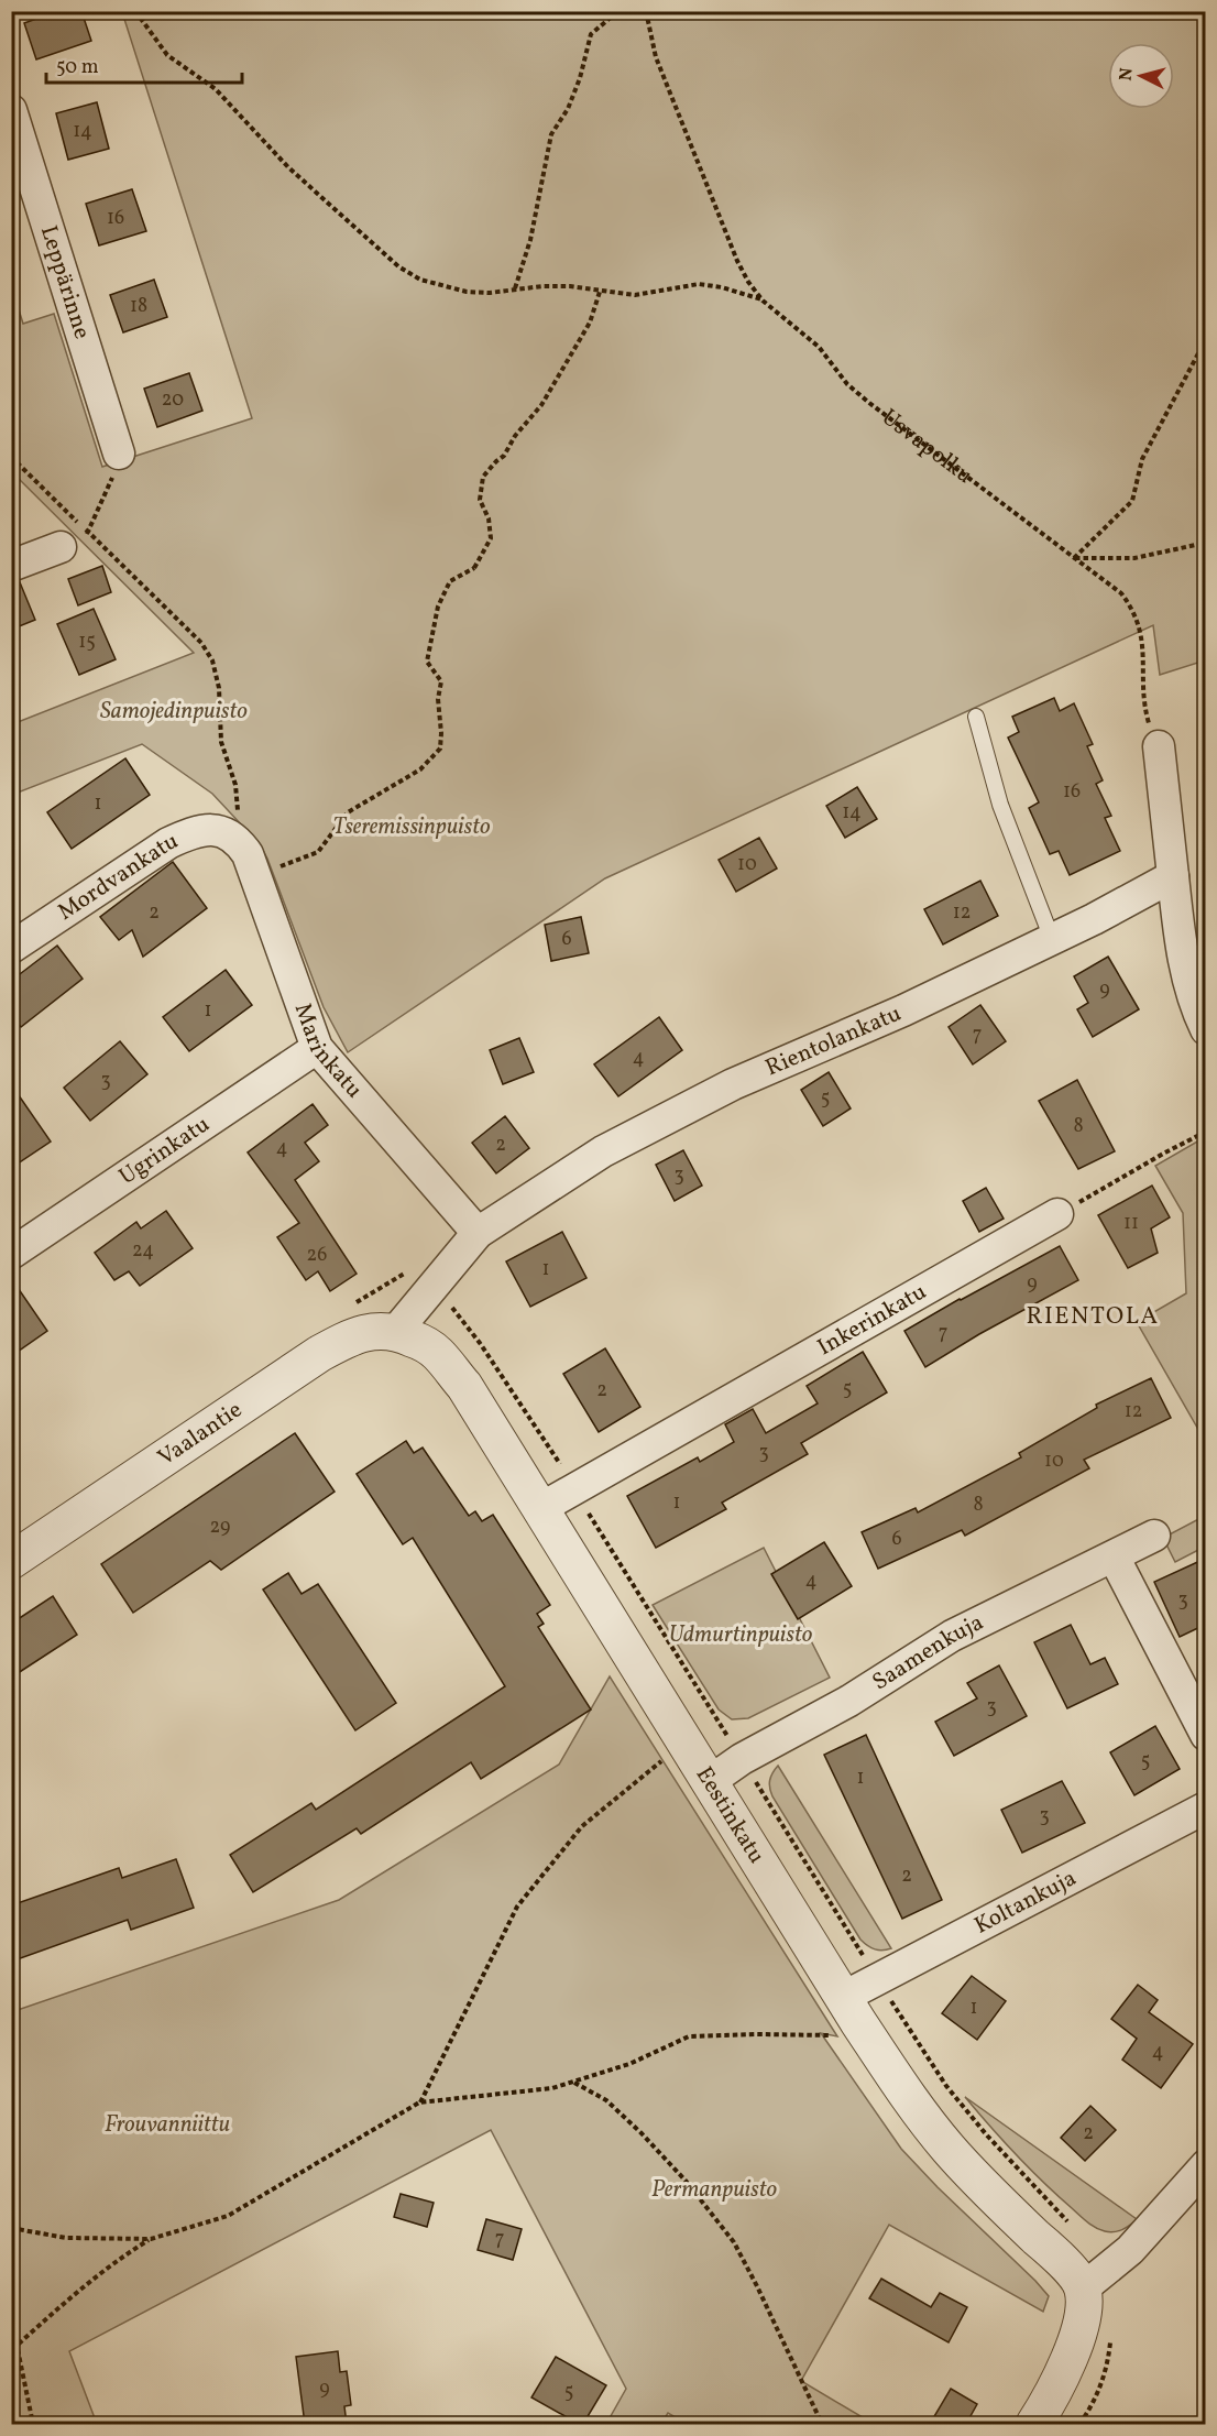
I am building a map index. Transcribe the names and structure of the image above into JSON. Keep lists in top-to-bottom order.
{
  "streets": {
    "street": [
      "Leppärinne",
      "Mordvankatu",
      "Rientolankatu",
      "Marinkatu",
      "Ugrinkatu",
      "Inkerinkatu",
      "Vaalantie",
      "Saamenkuja",
      "Eestinkatu",
      "Koltankuja"
    ],
    "path": ["Usvapolku"]
  },
  "crossings": [
    ["Mordvankatu", "Marinkatu"],
    ["Rientolankatu", "Marinkatu"],
    ["Rientolankatu", "Vaalantie"],
    ["Rientolankatu", "Eestinkatu"],
    ["Marinkatu", "Ugrinkatu"],
    ["Inkerinkatu", "Eestinkatu"],
    ["Vaalantie", "Eestinkatu"],
    ["Saamenkuja", "Eestinkatu"],
    ["Eestinkatu", "Koltankuja"]
  ],
  "districts": ["RIENTOLA"],
  "parks": [
    "Samojedinpuisto",
    "Tseremissinpuisto",
    "Udmurtinpuisto",
    "Frouvanniittu",
    "Permanpuisto"
  ],
  "house_numbers": [
    "14",
    "16",
    "18",
    "20",
    "15",
    "16",
    "1",
    "14",
    "10",
    "2",
    "12",
    "6",
    "9",
    "1",
    "7",
    "4",
    "3",
    "5",
    "8",
    "2",
    "4",
    "3",
    "11",
    "24",
    "26",
    "1",
    "9",
    "7",
    "5",
    "2",
    "12",
    "3",
    "10",
    "1",
    "8",
    "29",
    "6",
    "4",
    "3",
    "3",
    "5",
    "1",
    "3",
    "2",
    "1",
    "4",
    "2",
    "7",
    "9",
    "5"
  ],
  "scale_bar": "50 m",
  "north": "left"
}
